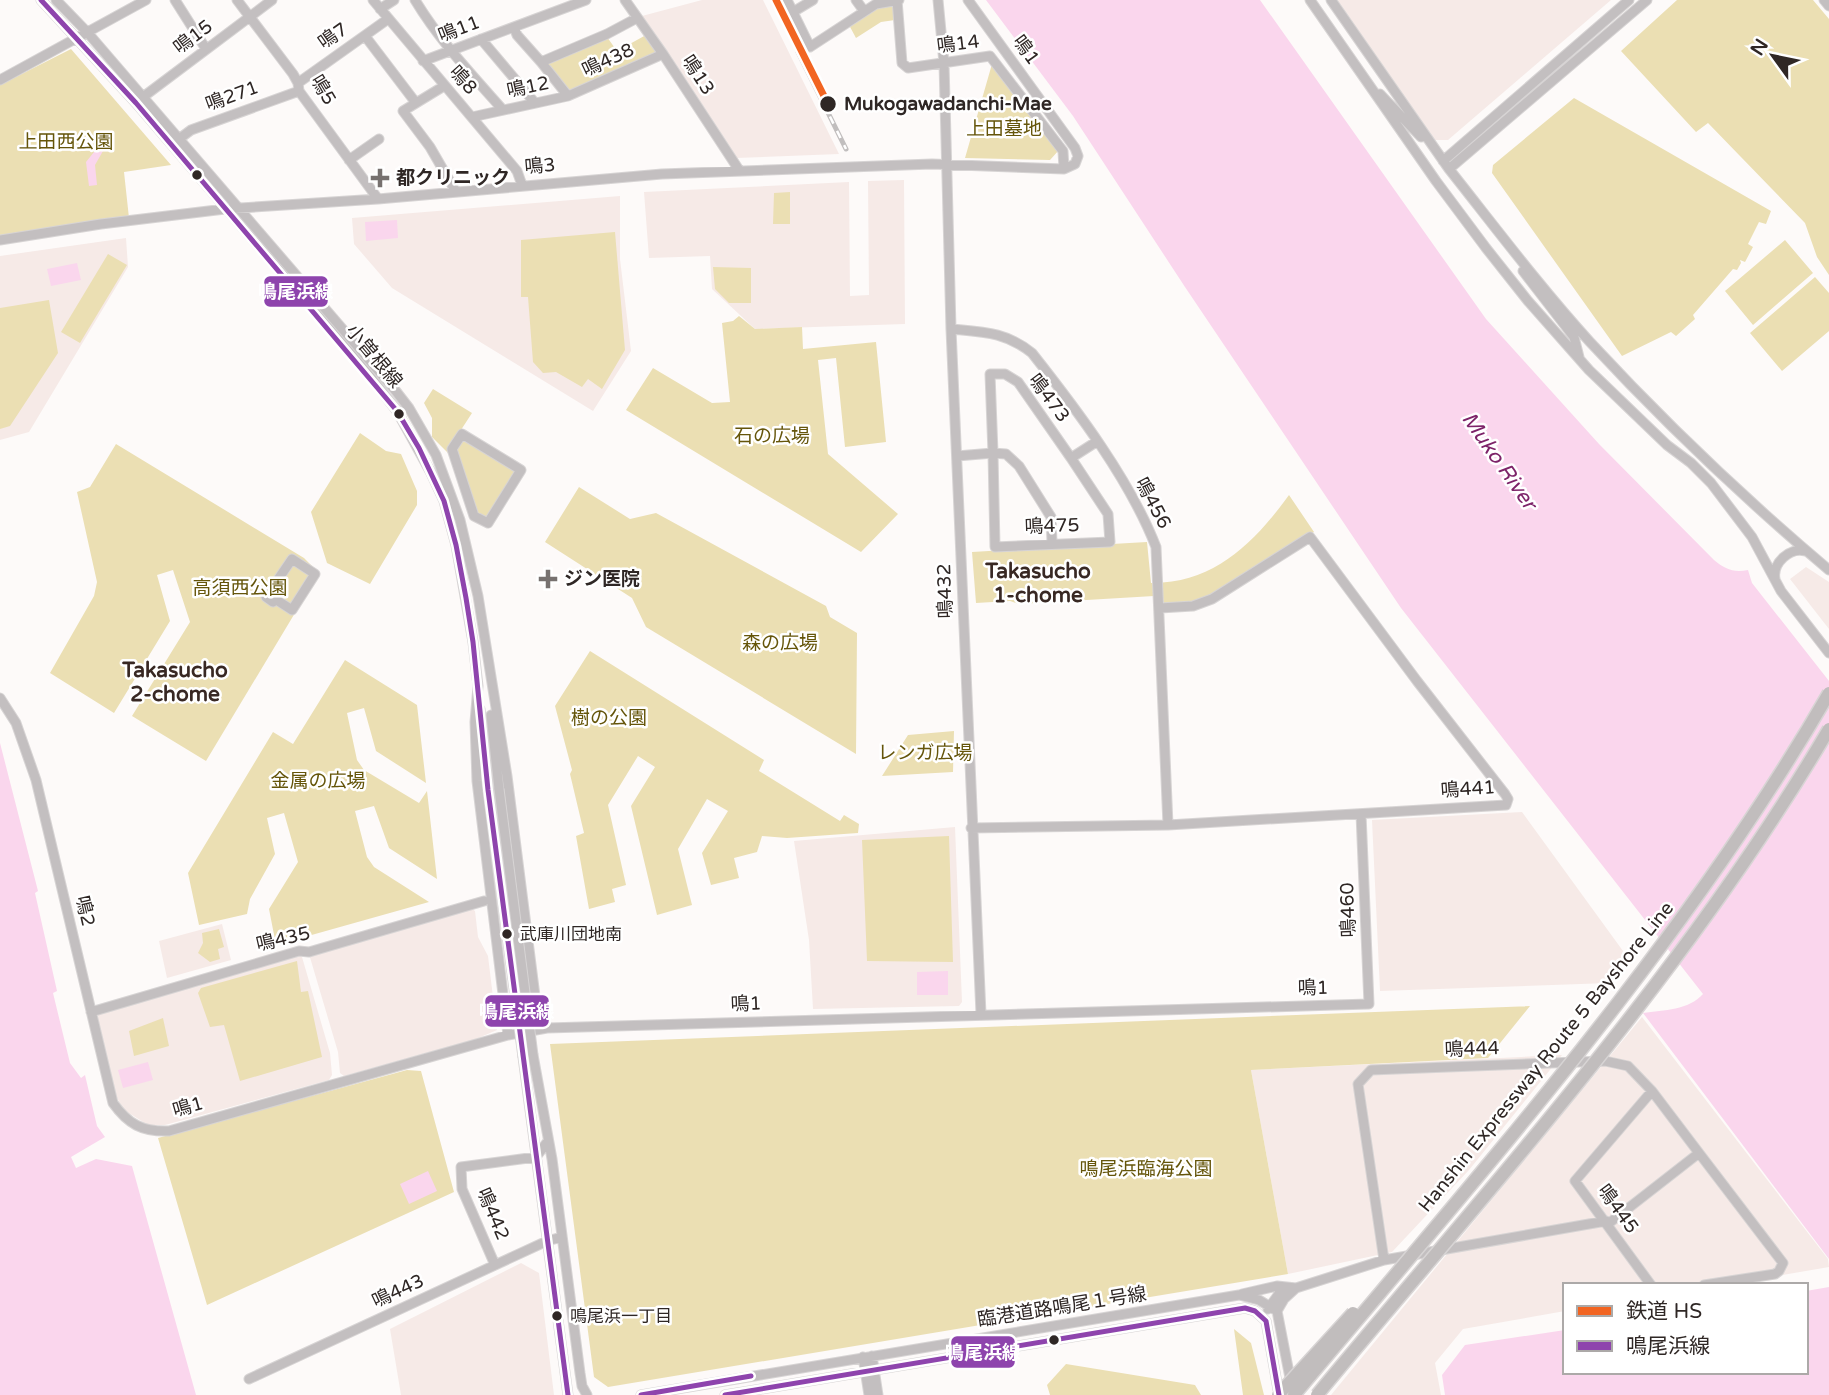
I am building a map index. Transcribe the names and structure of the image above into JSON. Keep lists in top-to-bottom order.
{
  "streets": {
    "highway": ["Hanshin Expressway Route 5 Bayshore Line"],
    "street": [
      "鳴11",
      "鳴7",
      "鳴15",
      "鳴14",
      "鳴1",
      "鳴438",
      "鳴13",
      "鳴8",
      "鳴12",
      "鳴5",
      "鳴271",
      "鳴3",
      "小曽根線",
      "鳴473",
      "鳴456",
      "鳴475",
      "鳴432",
      "鳴441",
      "鳴460",
      "鳴2",
      "鳴435",
      "鳴444",
      "鳴445",
      "鳴442",
      "鳴443",
      "臨港道路鳴尾１号線"
    ]
  },
  "crossings": [
    ["鳴11", "鳴8"],
    ["鳴7", "鳴8"],
    ["鳴7", "鳴5"],
    ["鳴7", "鳴271"],
    ["鳴15", "鳴5"],
    ["鳴15", "小曽根線"],
    ["鳴14", "鳴1"],
    ["鳴14", "鳴3"],
    ["鳴14", "鳴432"],
    ["鳴1", "鳴3"],
    ["鳴1", "小曽根線"],
    ["鳴1", "鳴432"],
    ["鳴1", "鳴460"],
    ["鳴1", "鳴2"],
    ["鳴438", "鳴13"],
    ["鳴438", "鳴12"],
    ["鳴13", "鳴12"],
    ["鳴13", "鳴3"],
    ["鳴8", "鳴12"],
    ["鳴8", "鳴3"],
    ["鳴5", "鳴271"],
    ["鳴5", "鳴3"],
    ["鳴271", "小曽根線"],
    ["鳴3", "小曽根線"],
    ["鳴3", "鳴432"],
    ["鳴473", "鳴475"],
    ["鳴456", "鳴432"],
    ["鳴456", "鳴441"],
    ["鳴432", "鳴441"],
    ["鳴441", "鳴460"],
    ["鳴2", "鳴435"],
    ["鳴444", "鳴445"],
    ["鳴442", "鳴443"]
  ],
  "districts": ["Takasucho 1-chome", "Takasucho 2-chome"],
  "water": ["Muko River"],
  "parks": [
    "上田墓地",
    "上田西公園",
    "石の広場",
    "高須西公園",
    "森の広場",
    "樹の公園",
    "レンガ広場",
    "金属の広場",
    "鳴尾浜臨海公園"
  ],
  "places": {
    "other": ["Mukogawadanchi-Mae", "武庫川団地南", "鳴尾浜一丁目"],
    "health": ["都クリニック", "ジン医院"]
  },
  "lines": ["rail line HS", "transit line 鳴尾浜線"],
  "legend": ["鉄道 HS", "鳴尾浜線"],
  "north": "top left"
}
